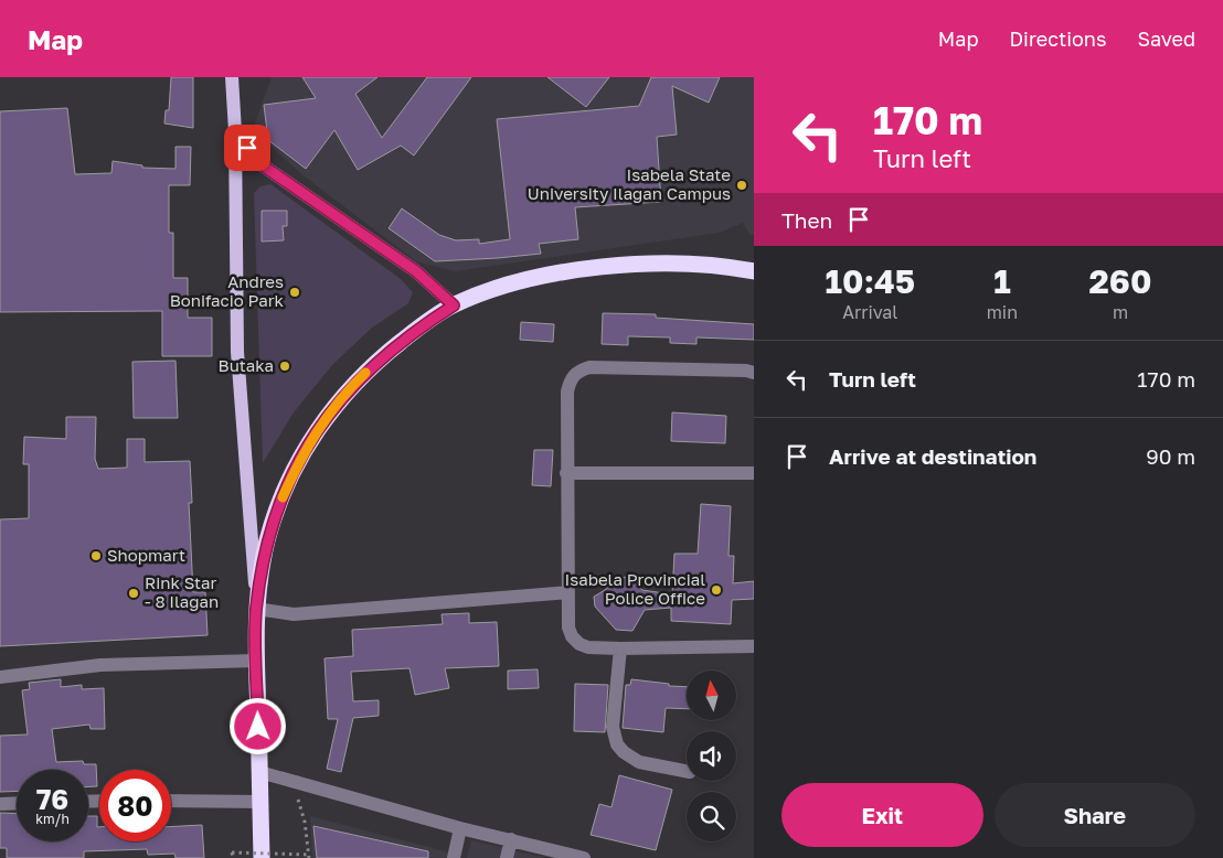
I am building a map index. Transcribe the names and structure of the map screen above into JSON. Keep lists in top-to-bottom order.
{
  "places": [
    "Isabela State University Ilagan Campus",
    "Andres Bonifacio Park",
    "Butaka",
    "Shopmart",
    "Isabela Provincial Police Office",
    "Rink Star - 8 Ilagan"
  ],
  "north": "top",
  "page": {
    "header": "Map",
    "nav": ["Map", "Directions", "Saved"],
    "turn": ["170 m", "Turn left"],
    "then": "Then",
    "eta": [
      "10:45",
      "Arrival",
      "1",
      "min",
      "260",
      "m"
    ],
    "list": [
      {
        "name": "Turn left",
        "value": "170 m"
      },
      {
        "name": "Arrive at destination",
        "value": "90 m"
      }
    ],
    "speed": "76 km/h",
    "limit": "80",
    "buttons": ["Exit", "Share"]
  }
}
